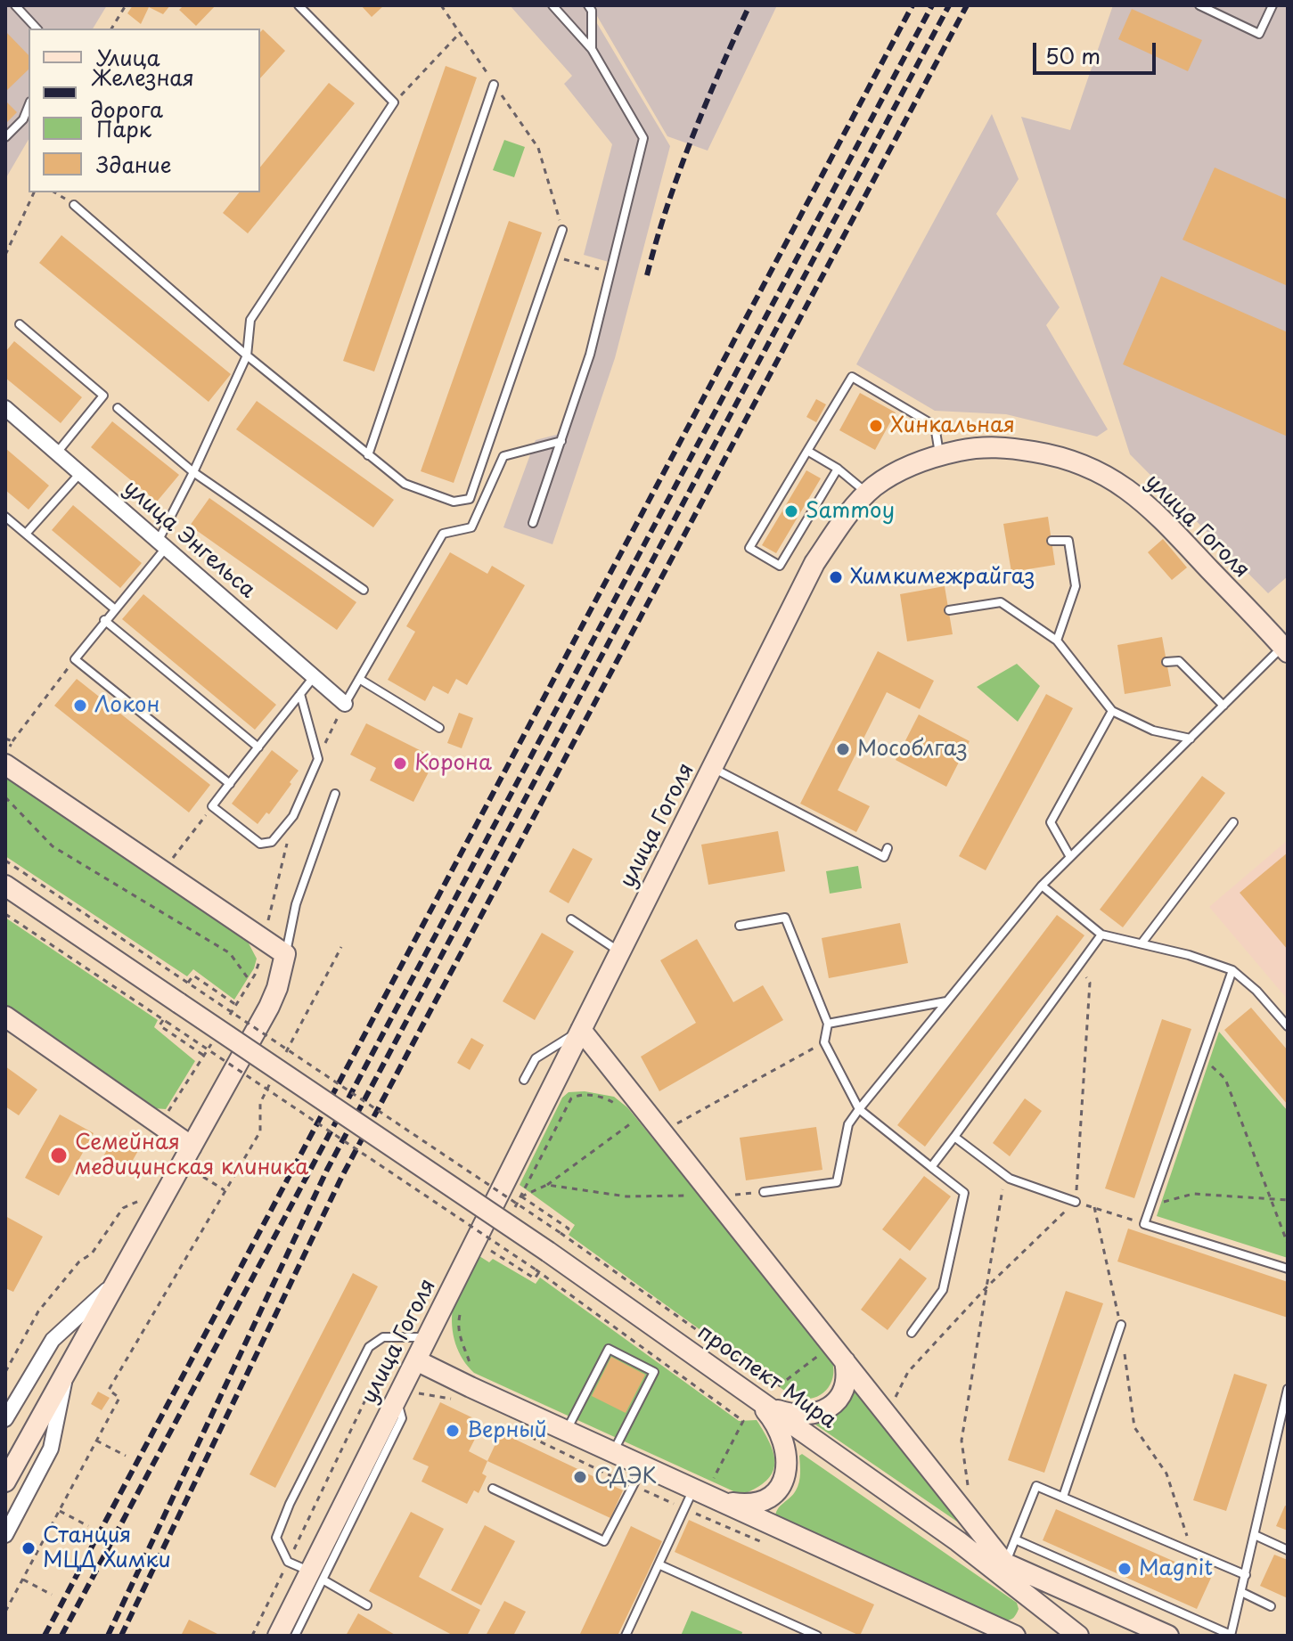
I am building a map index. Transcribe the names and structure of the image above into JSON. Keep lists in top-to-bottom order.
{
  "streets": {
    "street": ["улица Гоголя", "улица Энгельса", "проспект Мира"]
  },
  "places": [
    "Хинкальная",
    "Sammoy",
    "Химкимежрайгаз",
    "Локон",
    "Мособлгаз",
    "Корона",
    "Семейная медицинская клиника",
    "Верный",
    "СДЭК",
    "Станция МЦД Химки",
    "Magnit"
  ],
  "legend": [
    "Улица",
    "Железная дорога",
    "Парк",
    "Здание"
  ],
  "scale_bar": "50 m"
}
